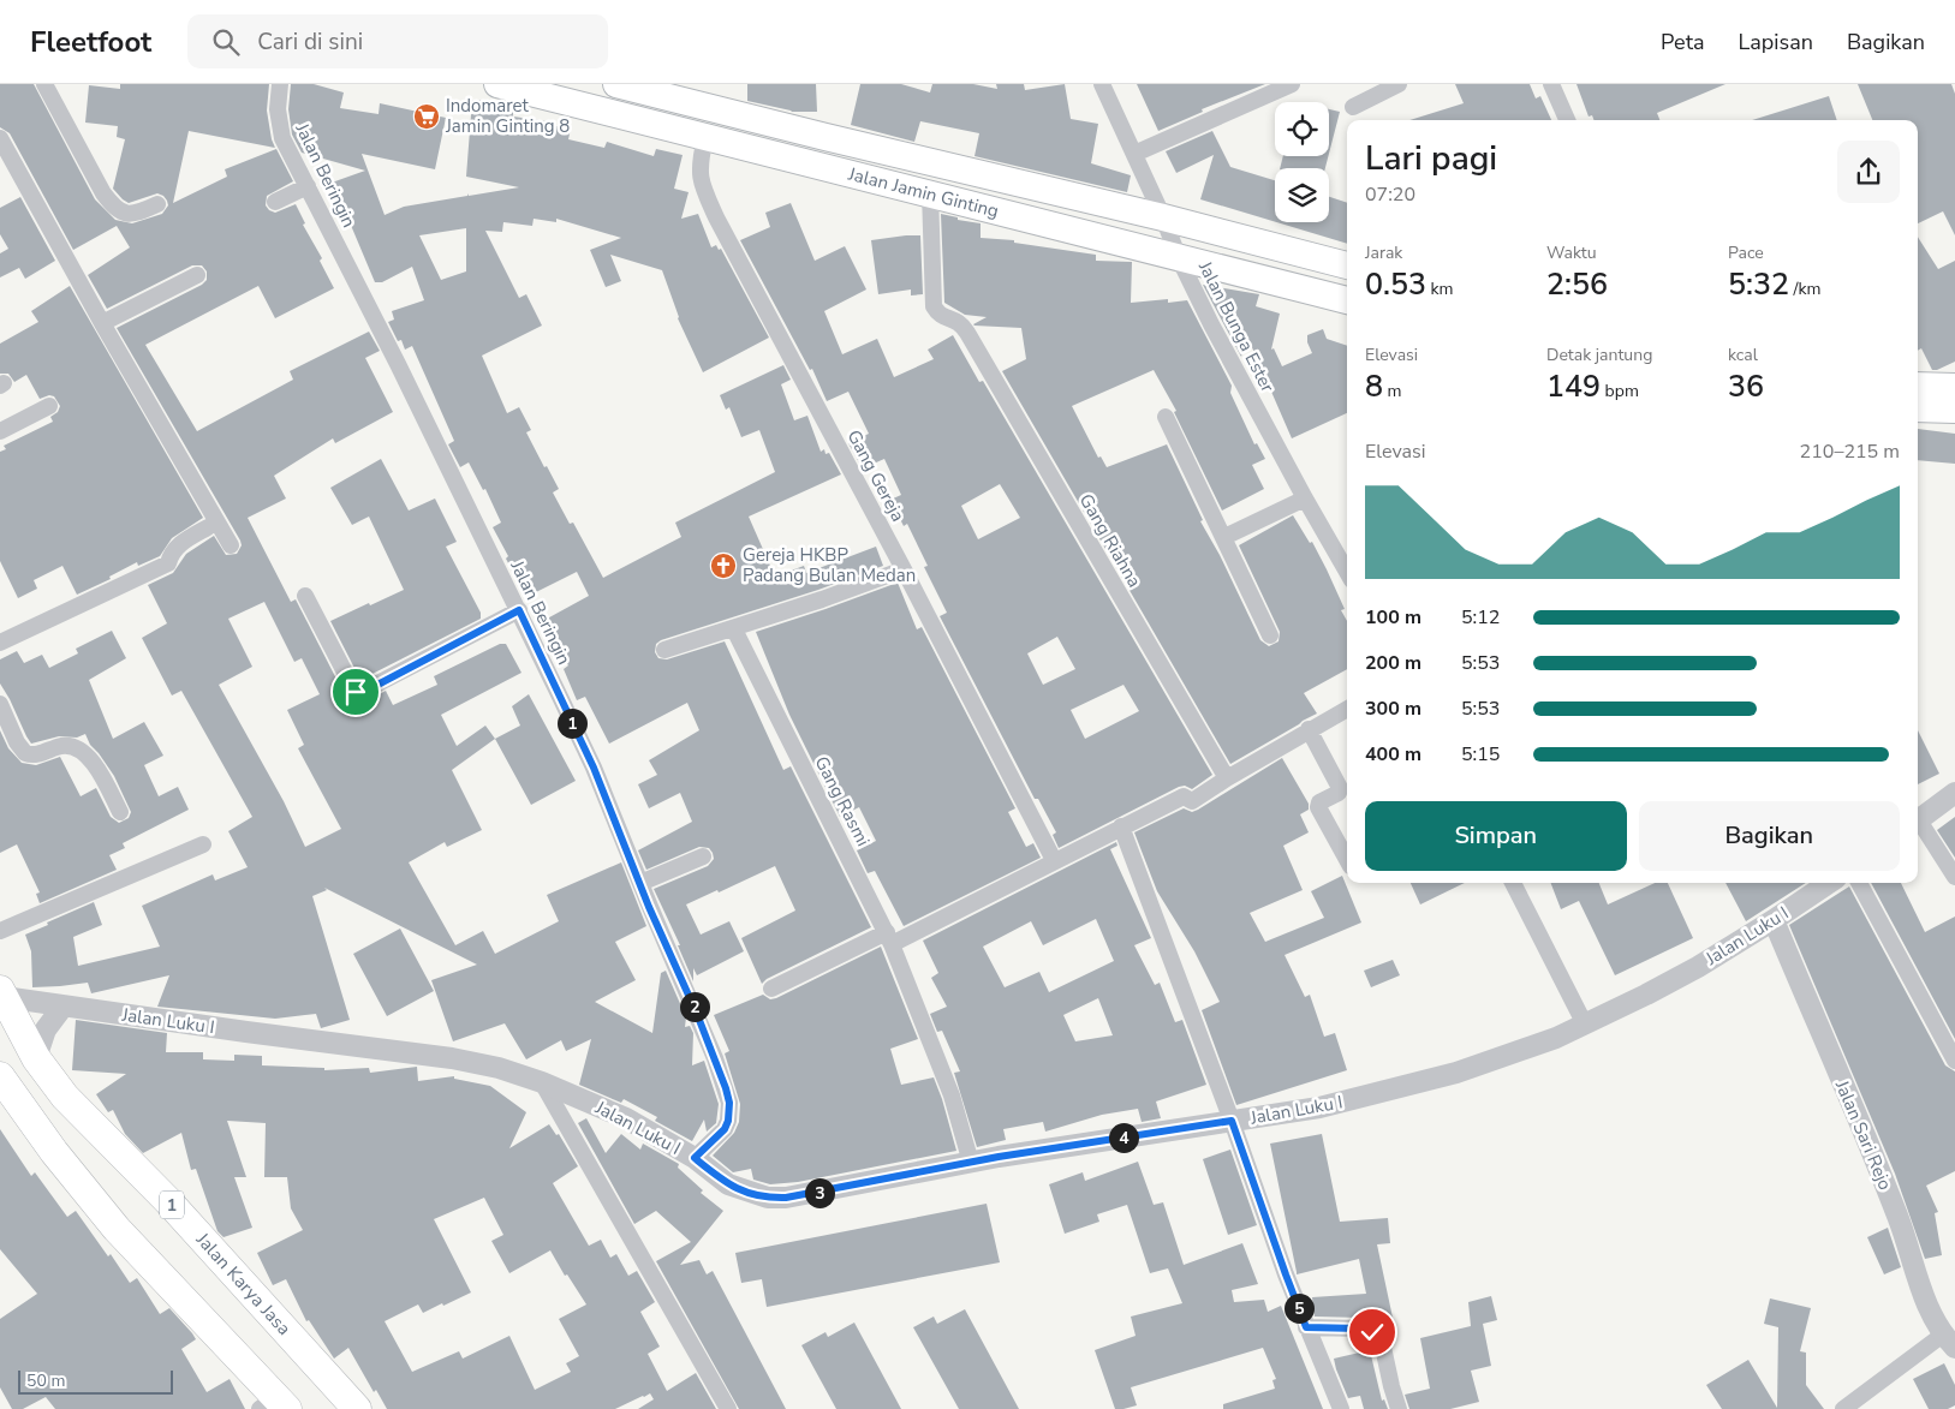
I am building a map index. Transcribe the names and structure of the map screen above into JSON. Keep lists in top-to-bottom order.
{
  "streets": {
    "highway": ["1", "Jalan Karya Jasa"],
    "main road": ["Jalan Jamin Ginting"],
    "street": [
      "Jalan Beringin",
      "Jalan Bunga Ester",
      "Gang Gereja",
      "Gang Riahna",
      "Gang Rasmi",
      "Jalan Luku I",
      "Jalan Sari Rejo"
    ]
  },
  "crossings": [
    ["Jalan Beringin", "Jalan Luku I"],
    ["Jalan Jamin Ginting", "Jalan Bunga Ester"],
    ["Jalan Jamin Ginting", "Gang Gereja"],
    ["Jalan Jamin Ginting", "Gang Riahna"],
    ["Gang Rasmi", "Jalan Luku I"],
    ["Jalan Luku I", "Jalan Sari Rejo"],
    ["Jalan Luku I", "Jalan Karya Jasa"]
  ],
  "places": {
    "supermarket": ["Indomaret Jamin Ginting 8"],
    "church": ["Gereja HKBP Padang Bulan Medan"]
  },
  "scale_bar": "50 m",
  "page": {
    "header": "Fleetfoot",
    "search": "Cari di sini",
    "nav": ["Peta", "Lapisan", "Bagikan"],
    "heading": ["Lari pagi", "07:20"],
    "stats": [
      ["Jarak", "0.53 km"],
      ["Waktu", "2:56"],
      ["Pace", "5:32 /km"],
      ["Elevasi", "8 m"],
      ["Detak jantung", "149 bpm"],
      ["kcal", "36"]
    ],
    "chart": ["Elevasi", "210–215 m"],
    "list": [
      {
        "name": "100 m",
        "note": "5:12"
      },
      {
        "name": "200 m",
        "note": "5:53"
      },
      {
        "name": "300 m",
        "note": "5:53"
      },
      {
        "name": "400 m",
        "note": "5:15"
      }
    ],
    "pins": [
      "1",
      "2",
      "4",
      "3",
      "5"
    ],
    "buttons": ["Simpan", "Bagikan"],
    "scale": "50 m"
  }
}
